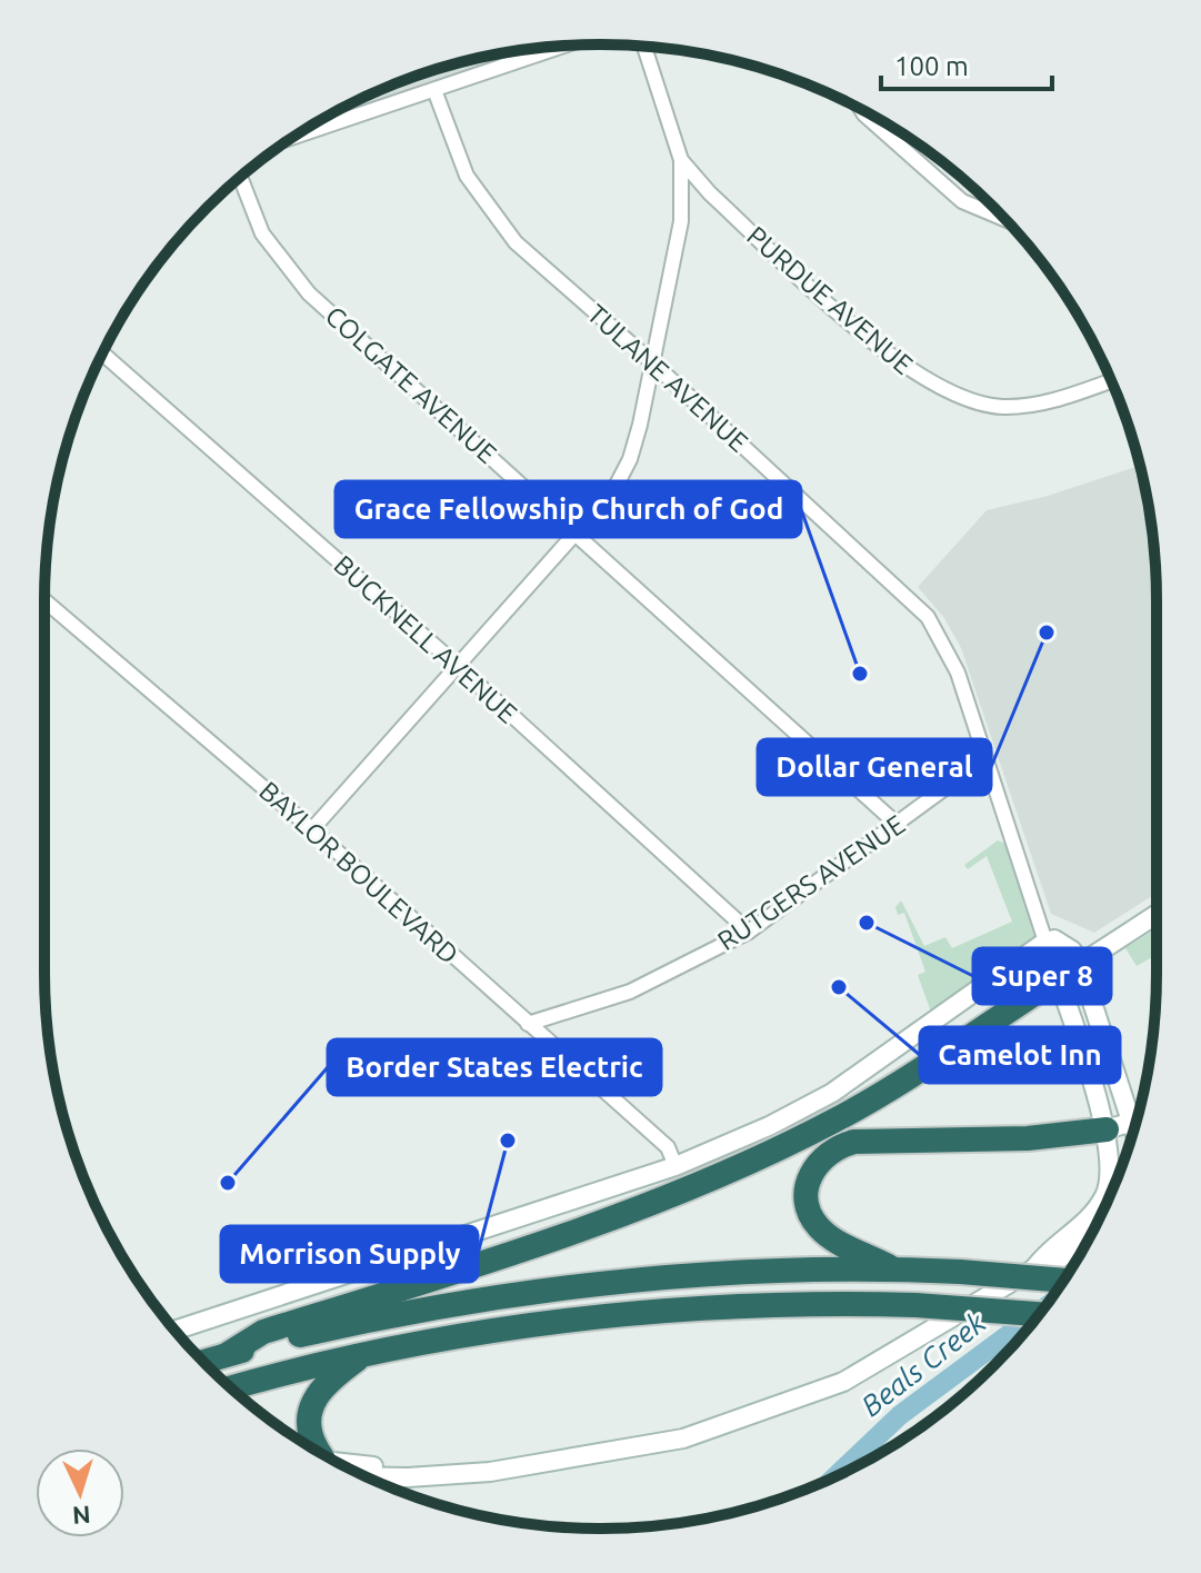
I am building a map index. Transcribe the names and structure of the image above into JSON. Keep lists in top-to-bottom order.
{
  "streets": {
    "main road": ["TULANE AVENUE"],
    "street": [
      "PURDUE AVENUE",
      "COLGATE AVENUE",
      "BUCKNELL AVENUE",
      "BAYLOR BOULEVARD",
      "RUTGERS AVENUE"
    ]
  },
  "crossings": [
    ["TULANE AVENUE", "RUTGERS AVENUE"],
    ["COLGATE AVENUE", "RUTGERS AVENUE"],
    ["BUCKNELL AVENUE", "RUTGERS AVENUE"],
    ["BAYLOR BOULEVARD", "RUTGERS AVENUE"]
  ],
  "water": ["Beals Creek"],
  "places": [
    "Dollar General",
    "Grace Fellowship Church of God",
    "Super 8",
    "Camelot Inn",
    "Morrison Supply",
    "Border States Electric"
  ],
  "scale_bar": "100 m",
  "north": "bottom"
}
